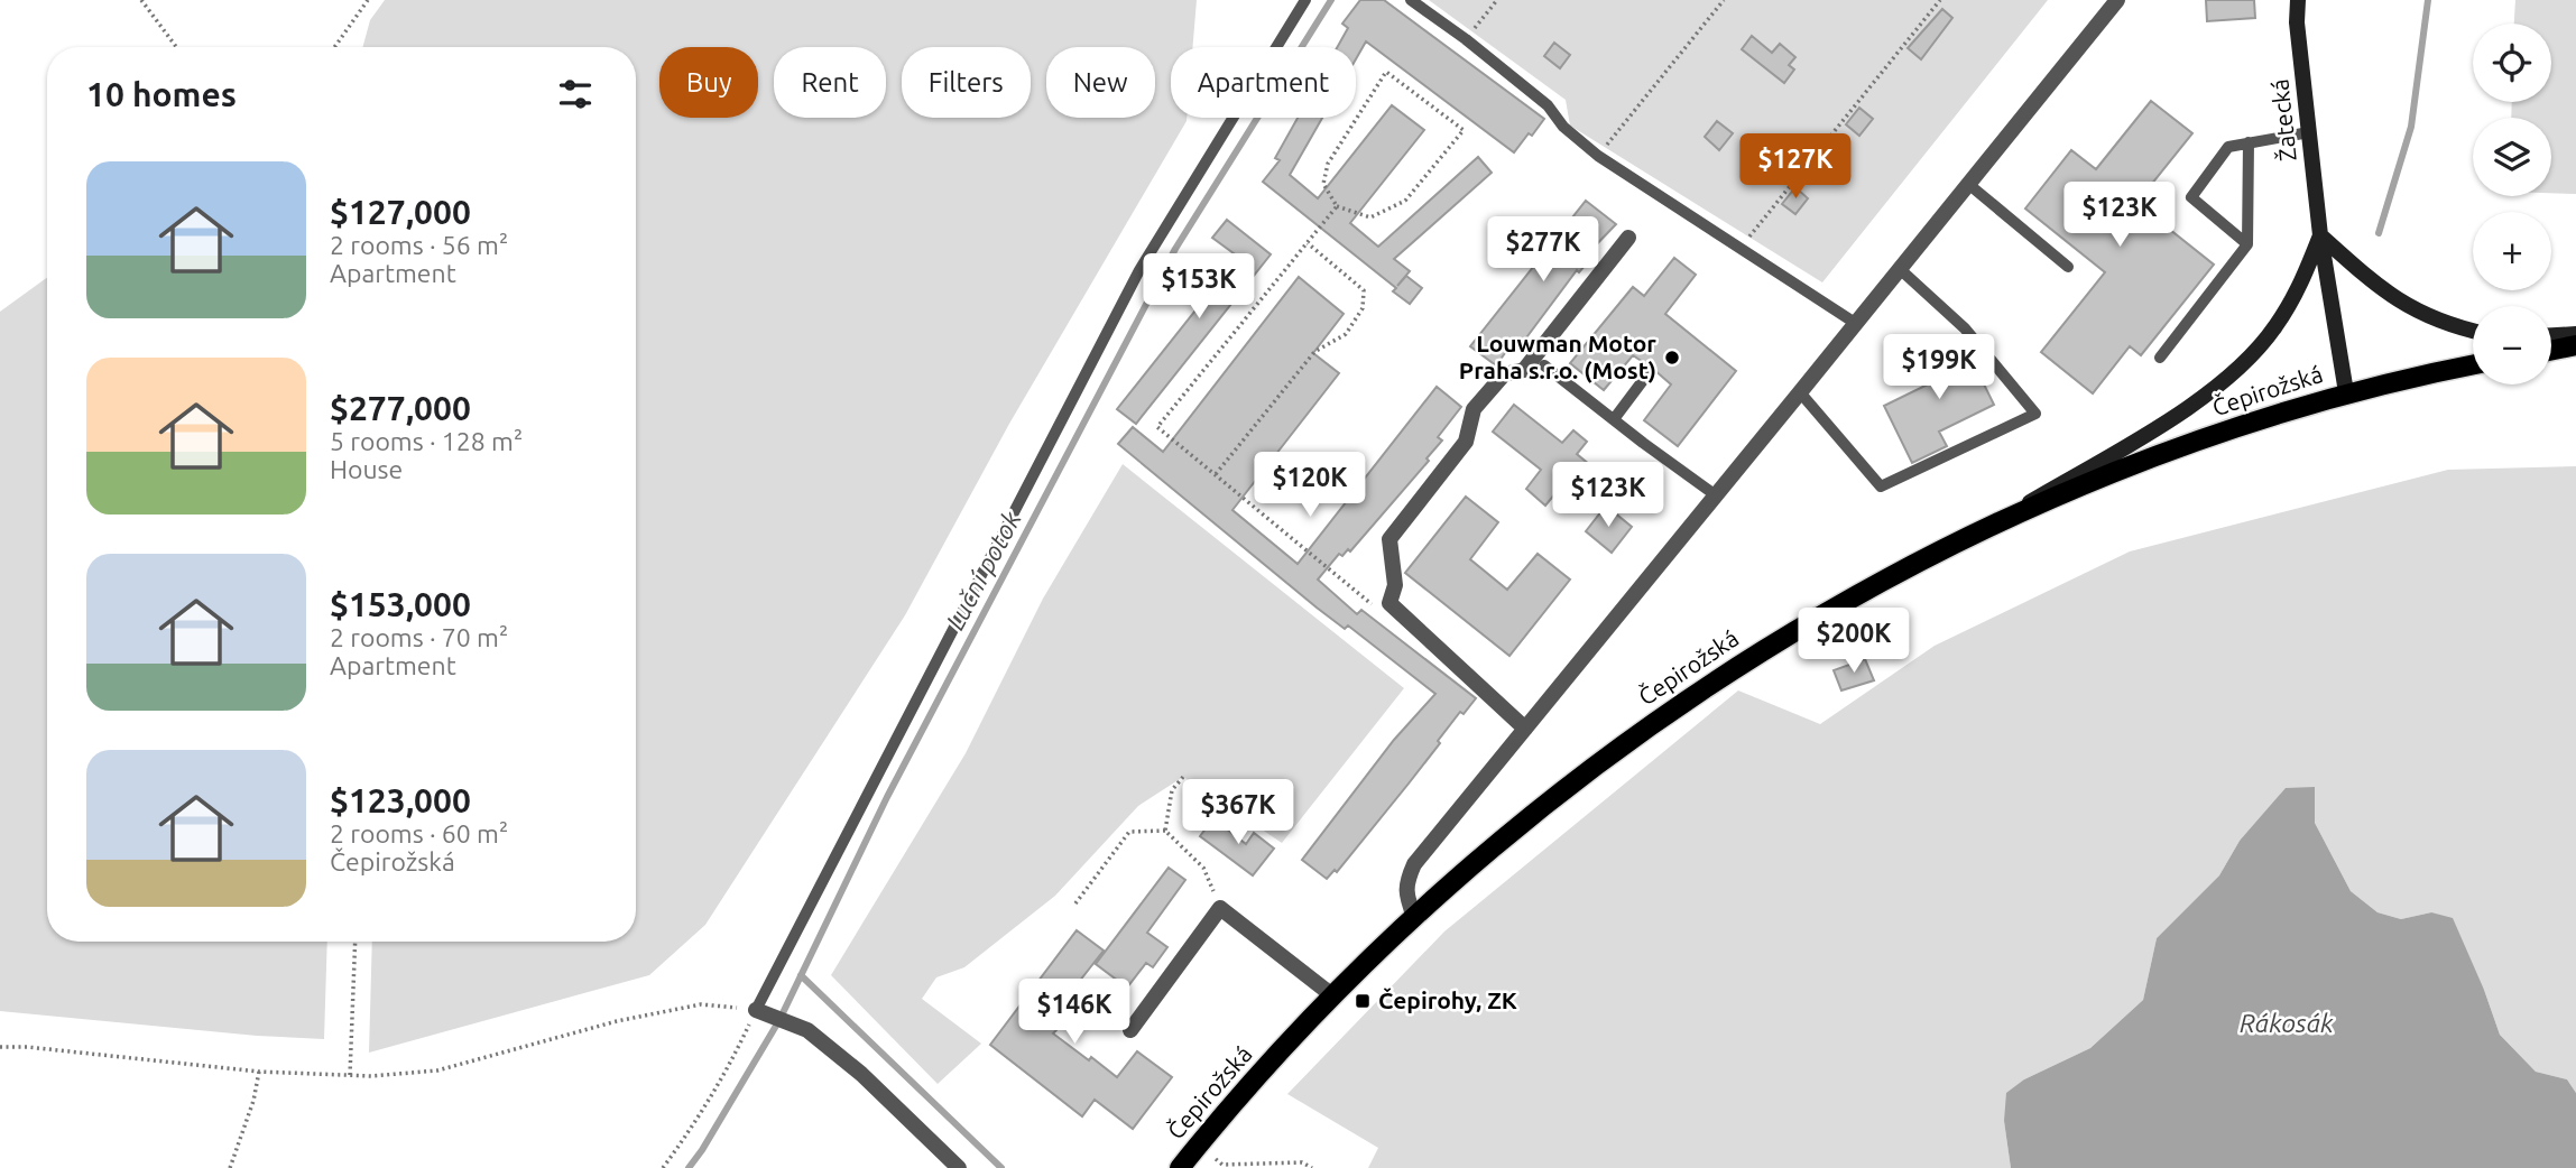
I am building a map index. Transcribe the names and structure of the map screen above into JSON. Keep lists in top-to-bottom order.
{
  "streets": {
    "main road": ["Čepirožská"],
    "street": ["Žatecká"]
  },
  "crossings": [
    ["Žatecká", "Čepirožská"]
  ],
  "water": ["Luční potok", "Rákosák"],
  "places": {
    "other": ["Louwman Motor Praha s.r.o. (Most)"],
    "transit": ["Čepirohy, ZK"]
  },
  "page": {
    "map_buttons": ["+", "−"],
    "chip": [
      "Buy",
      "Rent",
      "Filters",
      "New",
      "Apartment"
    ],
    "heading": "10 homes",
    "price": [
      "$127K",
      "$123K",
      "$277K",
      "$153K",
      "$199K",
      "$120K",
      "$123K",
      "$200K",
      "$367K",
      "$146K"
    ],
    "list": [
      {
        "name": "$127,000",
        "note": "2 rooms · 56 m² · Apartment"
      },
      {
        "name": "$277,000",
        "note": "5 rooms · 128 m² · House"
      },
      {
        "name": "$153,000",
        "note": "2 rooms · 70 m² · Apartment"
      },
      {
        "name": "$123,000",
        "note": "2 rooms · 60 m² · Čepirožská"
      }
    ]
  }
}
